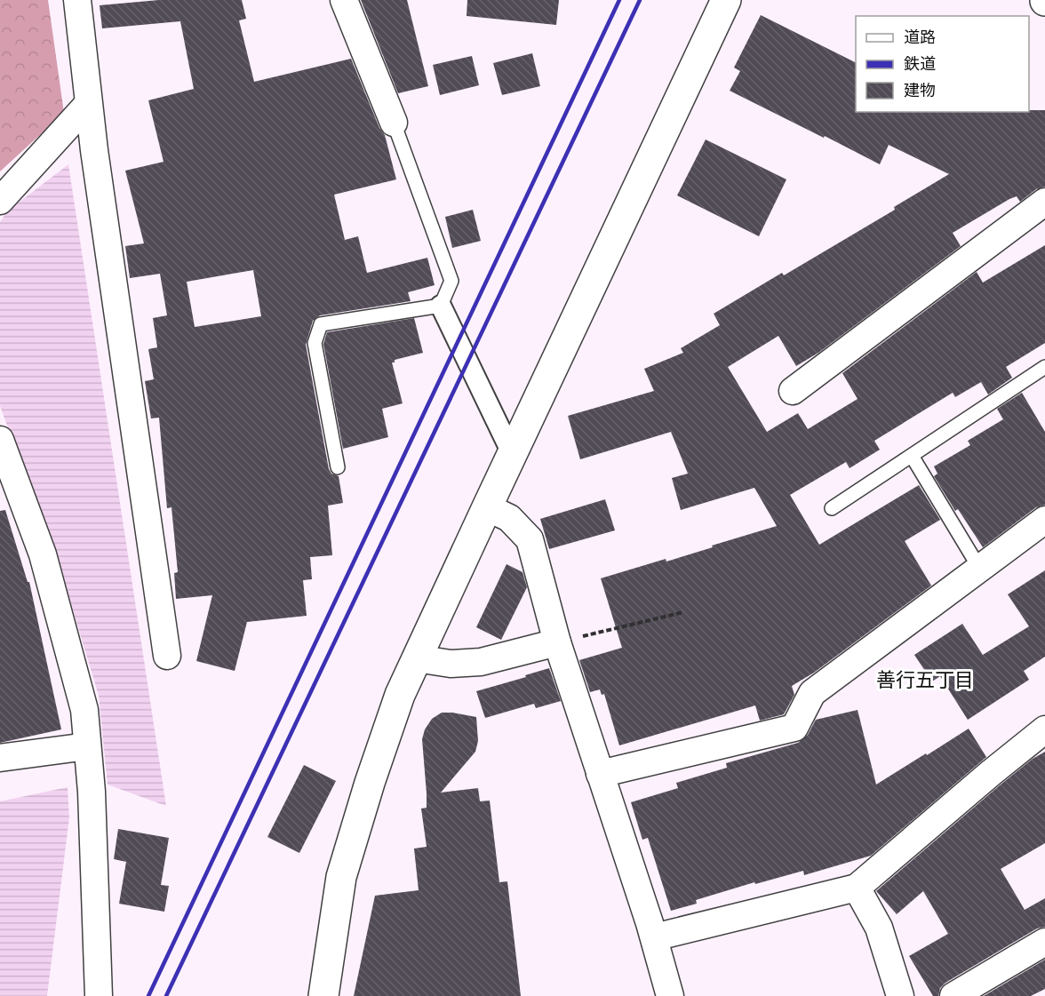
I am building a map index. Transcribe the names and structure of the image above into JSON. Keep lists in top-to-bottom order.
{
  "districts": ["善行五丁目"],
  "legend": ["道路", "鉄道", "建物"]
}
